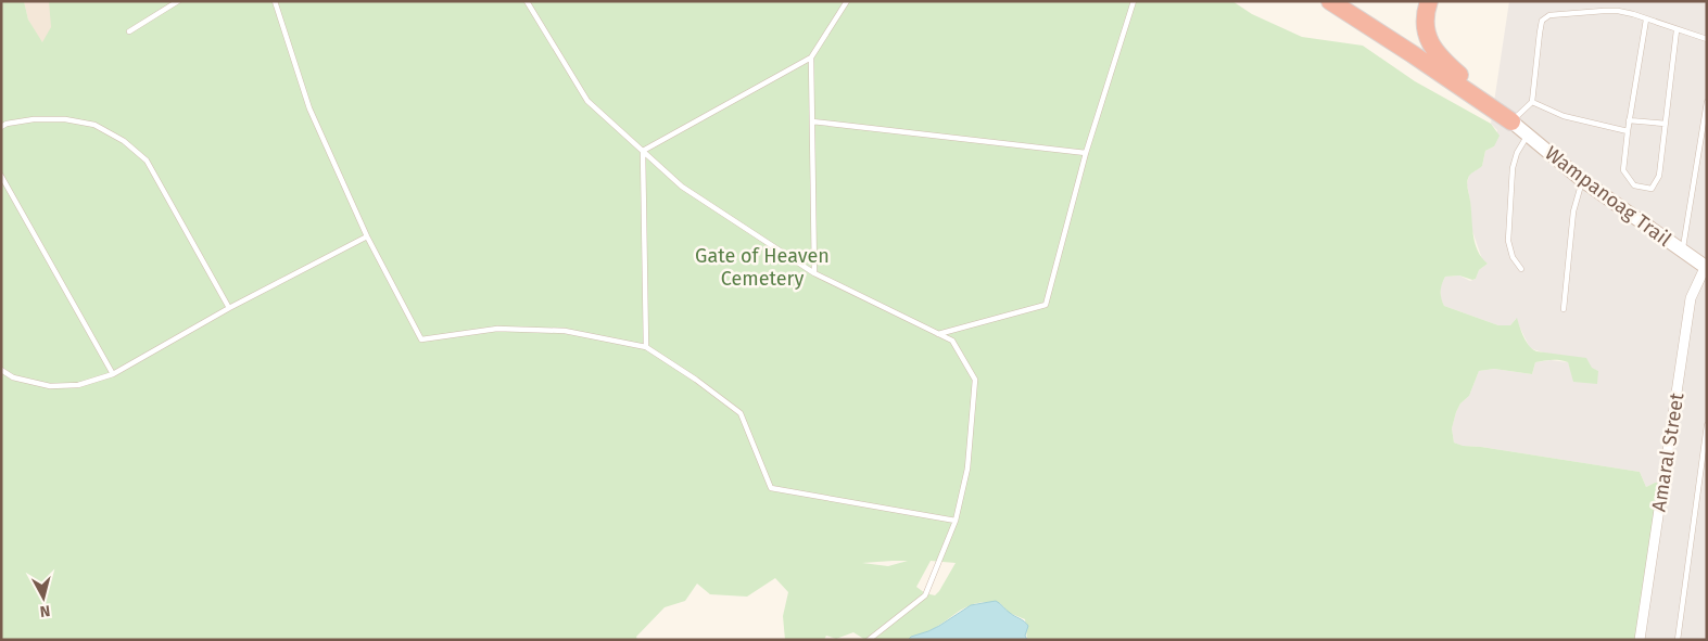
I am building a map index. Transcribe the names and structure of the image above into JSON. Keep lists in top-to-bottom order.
{
  "streets": {
    "main road": ["Wampanoag Trail"],
    "street": ["Amaral Street"]
  },
  "crossings": [
    ["Wampanoag Trail", "Amaral Street"]
  ],
  "parks": ["Gate of Heaven Cemetery"],
  "north": "bottom"
}
